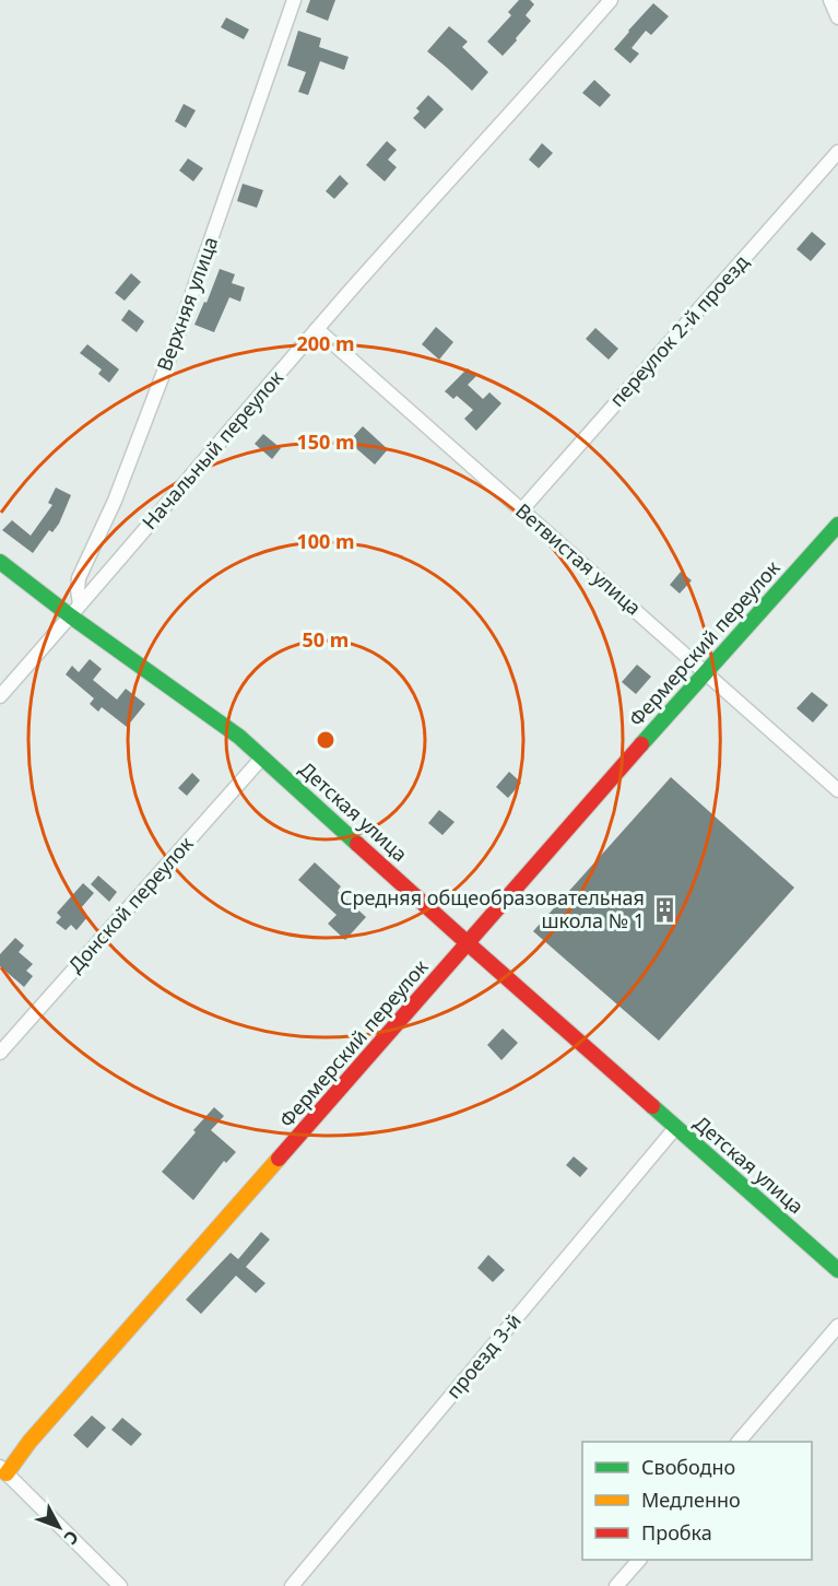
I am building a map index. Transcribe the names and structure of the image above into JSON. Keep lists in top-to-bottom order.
{
  "streets": {
    "street": [
      "Верхняя улица",
      "переулок 2-й проезд",
      "Начальный переулок",
      "Ветвистая улица",
      "Фермерский переулок",
      "Детская улица",
      "Донской переулок",
      "проезд 3-й"
    ]
  },
  "crossings": [
    ["Верхняя улица", "Начальный переулок"],
    ["Верхняя улица", "Детская улица"],
    ["переулок 2-й проезд", "Ветвистая улица"],
    ["Начальный переулок", "Ветвистая улица"],
    ["Начальный переулок", "Детская улица"],
    ["Ветвистая улица", "Фермерский переулок"],
    ["Фермерский переулок", "Детская улица"],
    ["Детская улица", "Донской переулок"],
    ["Детская улица", "проезд 3-й"]
  ],
  "places": {
    "building": ["Средняя общеобразовательная школа № 1"]
  },
  "legend": ["Свободно", "Медленно", "Пробка"],
  "north": "bottom right",
  "rings": [
    "200 m",
    "150 m",
    "100 m",
    "50 m"
  ]
}
